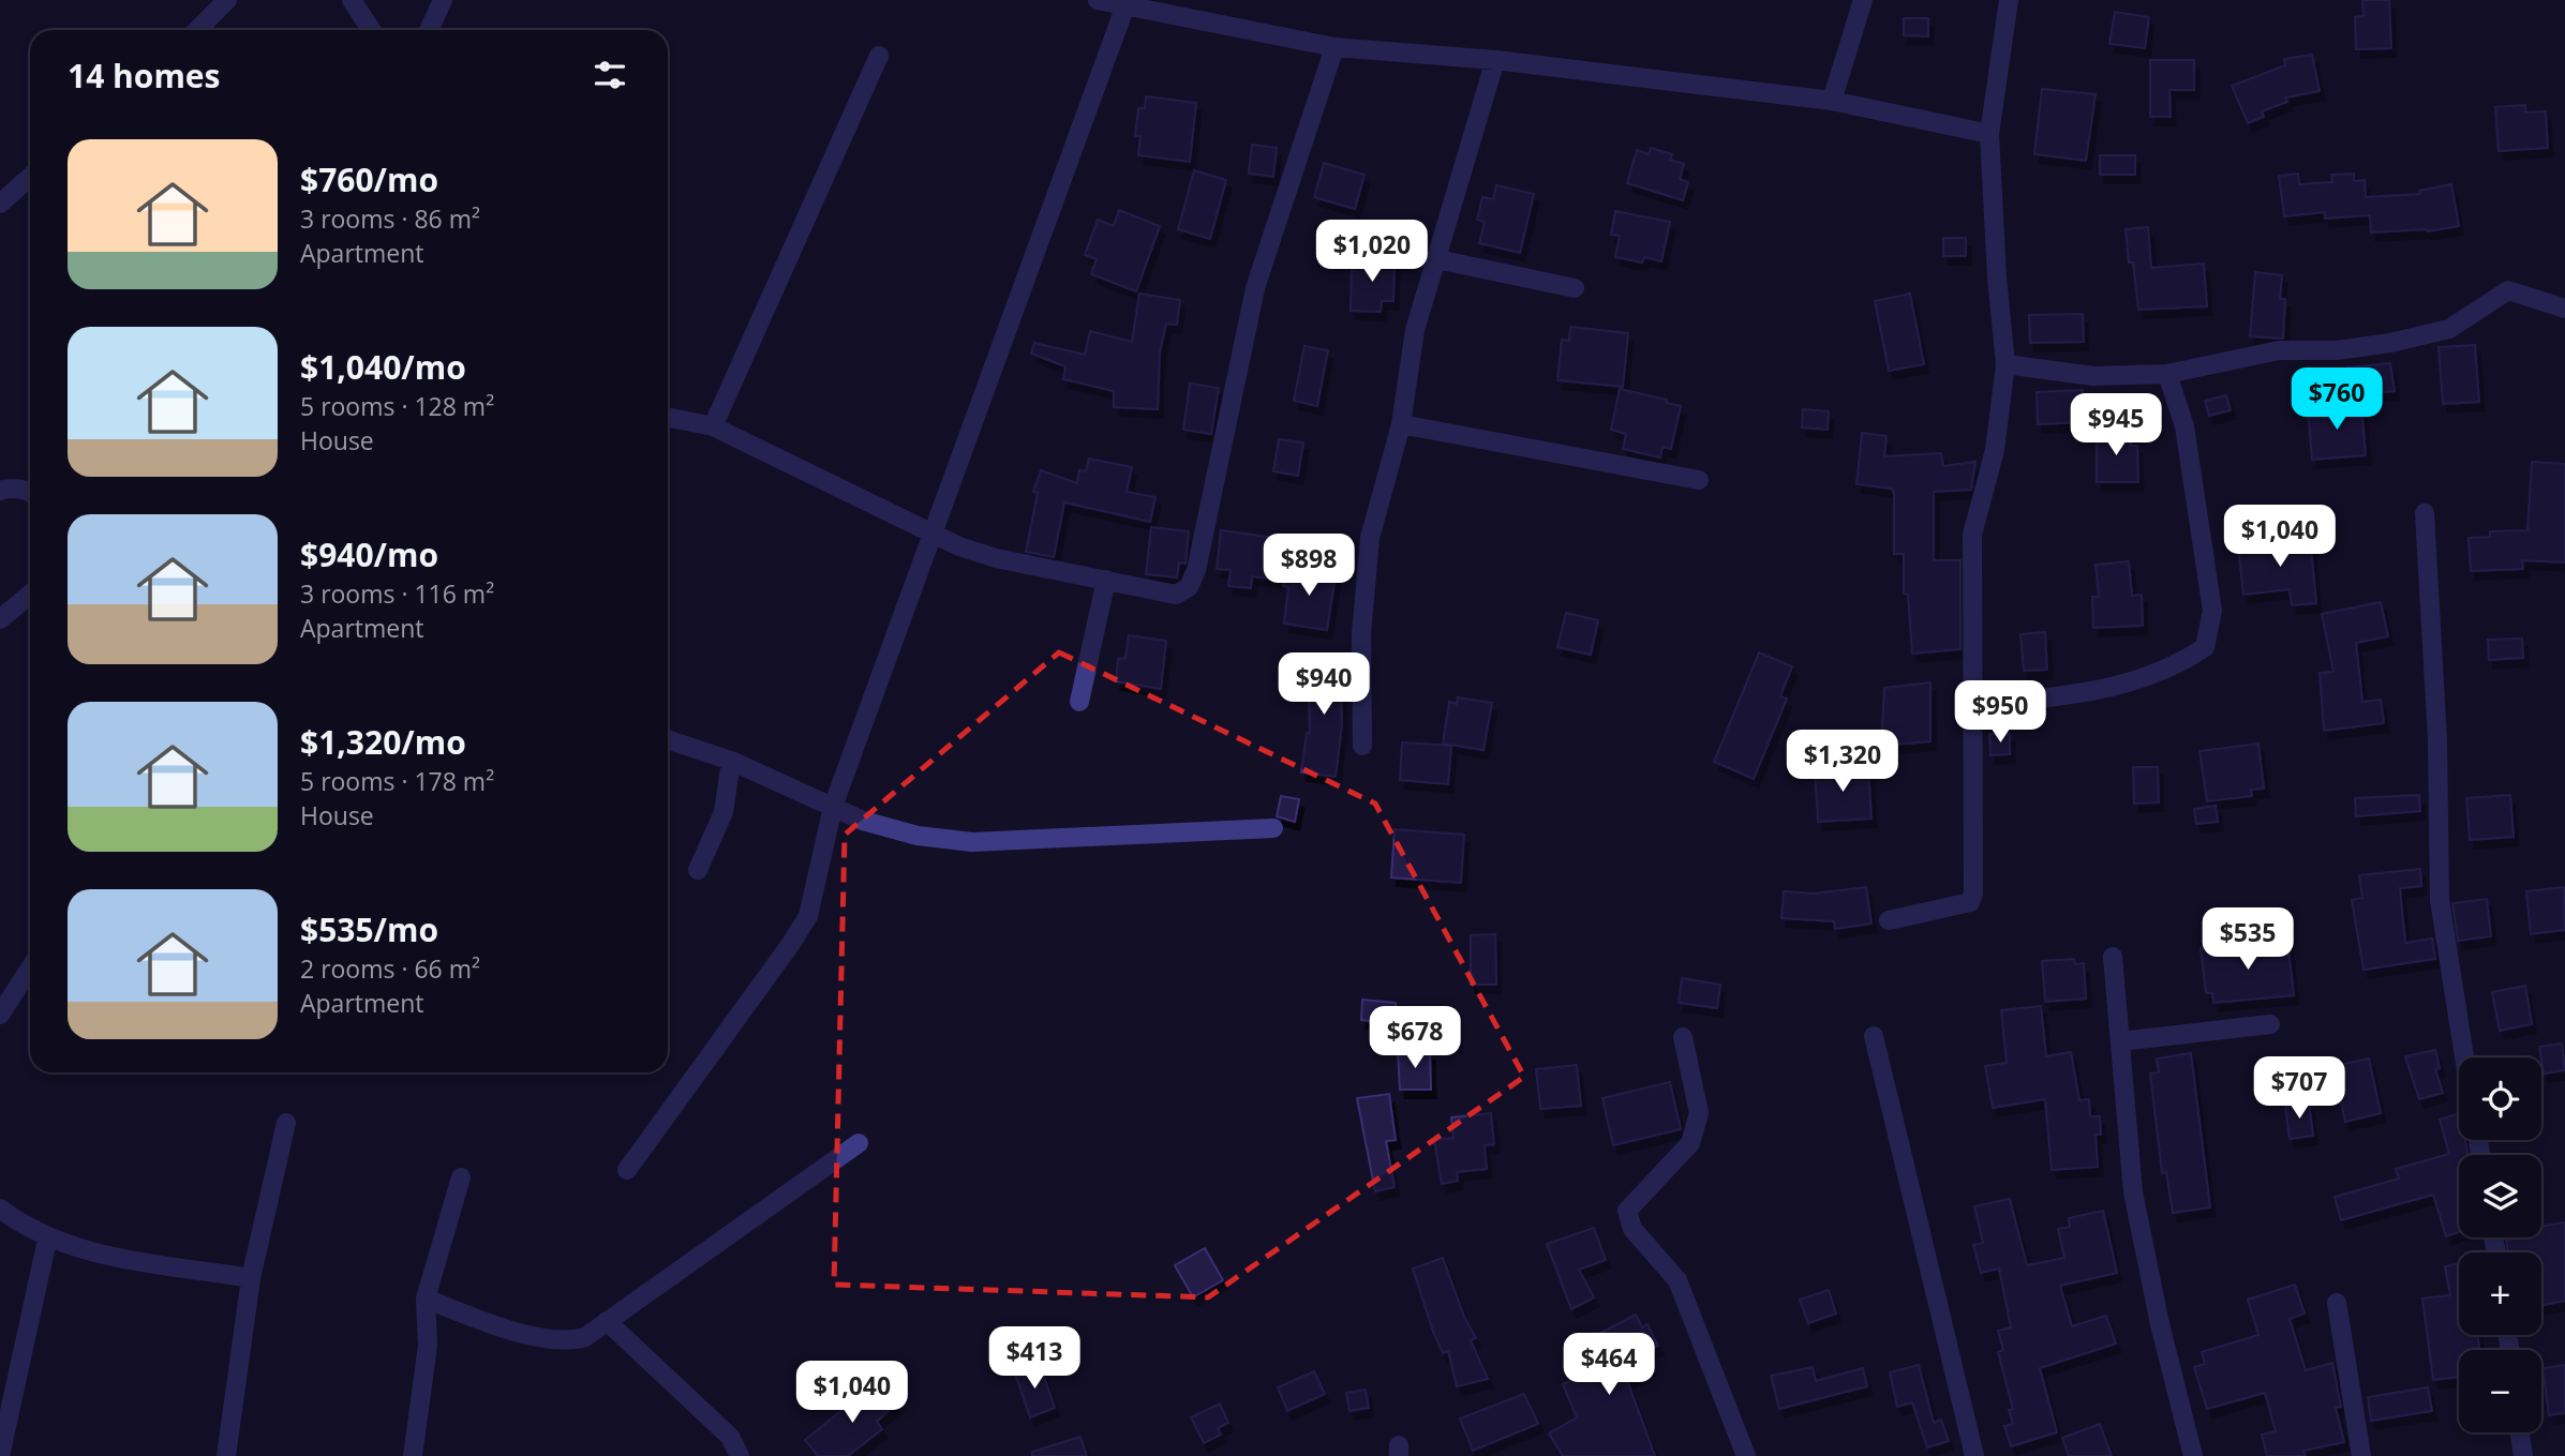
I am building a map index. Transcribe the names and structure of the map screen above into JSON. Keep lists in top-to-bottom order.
{
  "page": {
    "heading": "14 homes",
    "list": [
      {
        "name": "$760/mo",
        "note": "3 rooms · 86 m² · Apartment"
      },
      {
        "name": "$1,040/mo",
        "note": "5 rooms · 128 m² · House"
      },
      {
        "name": "$940/mo",
        "note": "3 rooms · 116 m² · Apartment"
      },
      {
        "name": "$1,320/mo",
        "note": "5 rooms · 178 m² · House"
      },
      {
        "name": "$535/mo",
        "note": "2 rooms · 66 m² · Apartment"
      }
    ],
    "price": [
      "$1,020",
      "$760",
      "$945",
      "$1,040",
      "$898",
      "$940",
      "$950",
      "$1,320",
      "$535",
      "$678",
      "$707",
      "$413",
      "$464",
      "$1,040"
    ],
    "map_buttons": ["+", "−"]
  }
}
